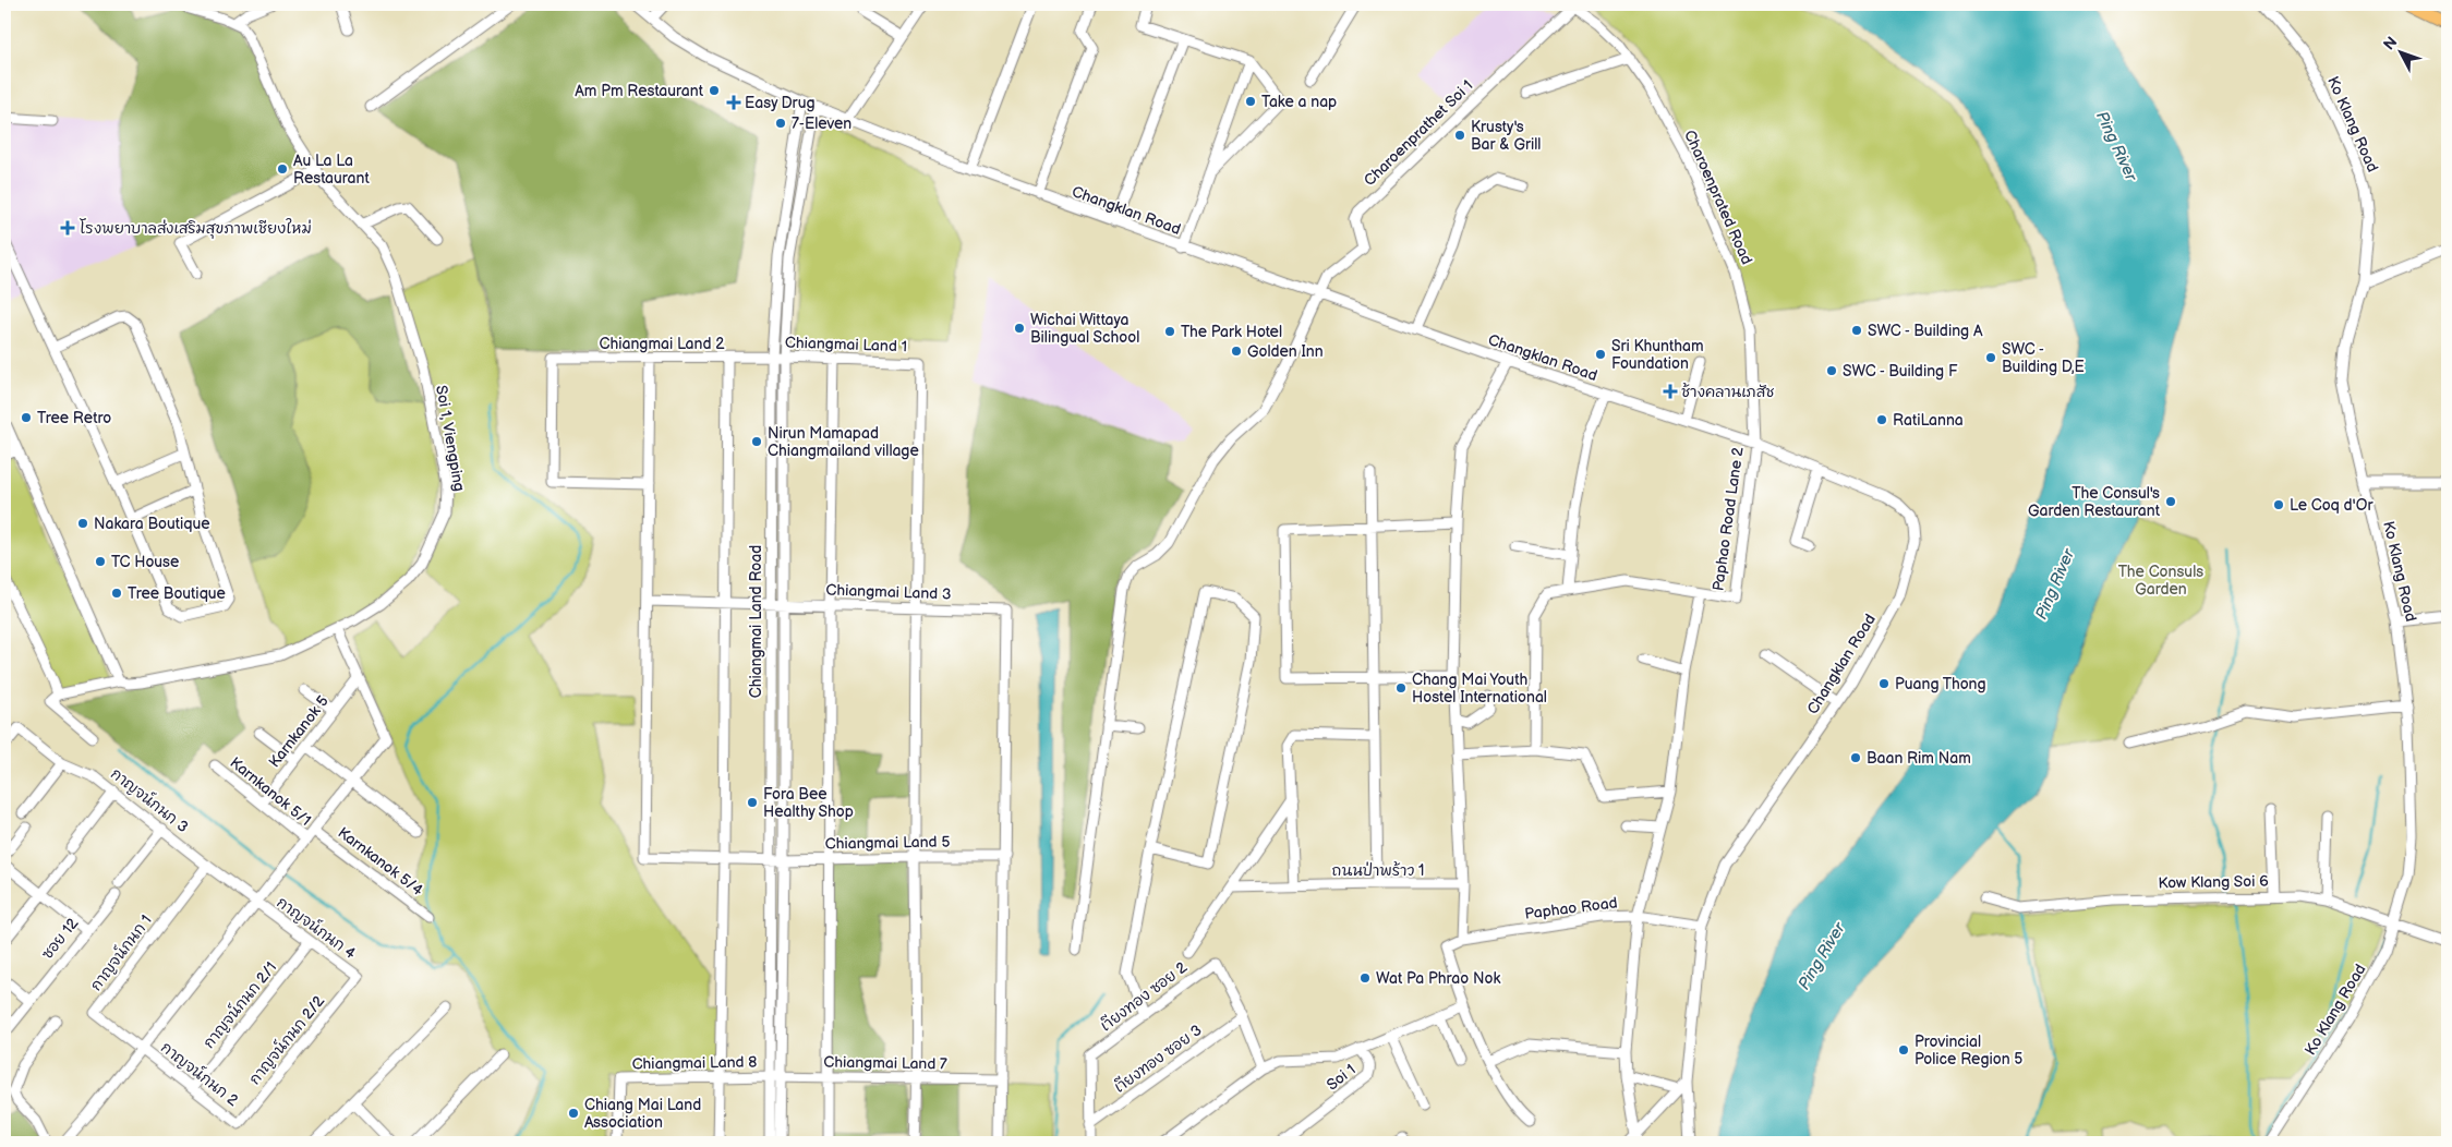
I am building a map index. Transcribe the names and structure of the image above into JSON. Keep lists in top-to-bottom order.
{
  "streets": {
    "street": [
      "Ko Klang Road",
      "Charoenprathet Soi 1",
      "Charoenprated Road",
      "Changklan Road",
      "Chiangmai Land 2",
      "Chiangmai Land 1",
      "Soi 1, Viengping",
      "Paphao Road Lane 2",
      "Chiangmai Land 3",
      "Chiangmai Land Road",
      "Karnkanok 5",
      "Karnkanok 5/1",
      "กาญจน์กนก 3",
      "Chiangmai Land 5",
      "Karnkanok 5/4",
      "ถนนป่าพร้าว 1",
      "Kow Klang Soi 6",
      "Paphao Road",
      "กาญจน์กนก 4",
      "ซอย 12",
      "กาญจน์กนก 1",
      "เาียงทอง ซอย 2",
      "กาญจน์กนก 2/1",
      "กาญจน์กนก 2/2",
      "เาียงทอง ซอย 3",
      "Chiangmai Land 8",
      "Chiangmai Land 7",
      "กาญจน์กนก 2",
      "Soi 1"
    ]
  },
  "crossings": [
    ["Ko Klang Road", "Kow Klang Soi 6"],
    ["Charoenprathet Soi 1", "Charoenprated Road"],
    ["Charoenprathet Soi 1", "Changklan Road"],
    ["Charoenprated Road", "Changklan Road"],
    ["Charoenprated Road", "Paphao Road Lane 2"],
    ["Changklan Road", "Paphao Road Lane 2"],
    ["Changklan Road", "Chiangmai Land Road"],
    ["Changklan Road", "Paphao Road"],
    ["Chiangmai Land 2", "Chiangmai Land 1"],
    ["Chiangmai Land 2", "Chiangmai Land Road"],
    ["Chiangmai Land 1", "Chiangmai Land 3"],
    ["Chiangmai Land 1", "Chiangmai Land Road"],
    ["Chiangmai Land 3", "Chiangmai Land Road"],
    ["Chiangmai Land 3", "Chiangmai Land 5"],
    ["Chiangmai Land Road", "Chiangmai Land 5"],
    ["Chiangmai Land Road", "Chiangmai Land 8"],
    ["Chiangmai Land Road", "Chiangmai Land 7"],
    ["Karnkanok 5", "Karnkanok 5/1"],
    ["กาญจน์กนก 3", "กาญจน์กนก 4"],
    ["กาญจน์กนก 3", "กาญจน์กนก 1"],
    ["Paphao Road", "Soi 1"],
    ["กาญจน์กนก 4", "กาญจน์กนก 2/1"],
    ["กาญจน์กนก 4", "กาญจน์กนก 2/2"],
    ["กาญจน์กนก 1", "กาญจน์กนก 2"],
    ["เาียงทอง ซอย 2", "เาียงทอง ซอย 3"],
    ["กาญจน์กนก 2/1", "กาญจน์กนก 2"],
    ["กาญจน์กนก 2/2", "กาญจน์กนก 2"],
    ["Chiangmai Land 8", "Chiangmai Land 7"]
  ],
  "water": ["Ping River"],
  "parks": ["The Consuls Garden"],
  "places": {
    "other": [
      "Am Pm Restaurant",
      "Take a nap",
      "7-Eleven",
      "Krusty's Bar & Grill",
      "Au La La Restaurant",
      "Wichai Wittaya Bilingual School",
      "SWC - Building A",
      "The Park Hotel",
      "Golden Inn",
      "Sri Khuntham Foundation",
      "SWC - Building D,E",
      "SWC - Building F",
      "Tree Retro",
      "RatiLanna",
      "Nirun Mamapad Chiangmailand village",
      "The Consul's Garden Restaurant",
      "Le Coq d'Or",
      "Nakara Boutique",
      "TC House",
      "Tree Boutique",
      "Puang Thong",
      "Chang Mai Youth Hostel International",
      "Baan Rim Nam",
      "Fora Bee Healthy Shop",
      "Wat Pa Phrao Nok",
      "Provincial Police Region 5",
      "Chiang Mai Land Association"
    ],
    "health": ["Easy Drug", "โรงพยาบาลส่งเสริมสุขภาพเชียงใหม่", "ช้างคลานเภสัช"]
  },
  "north": "top left"
}
